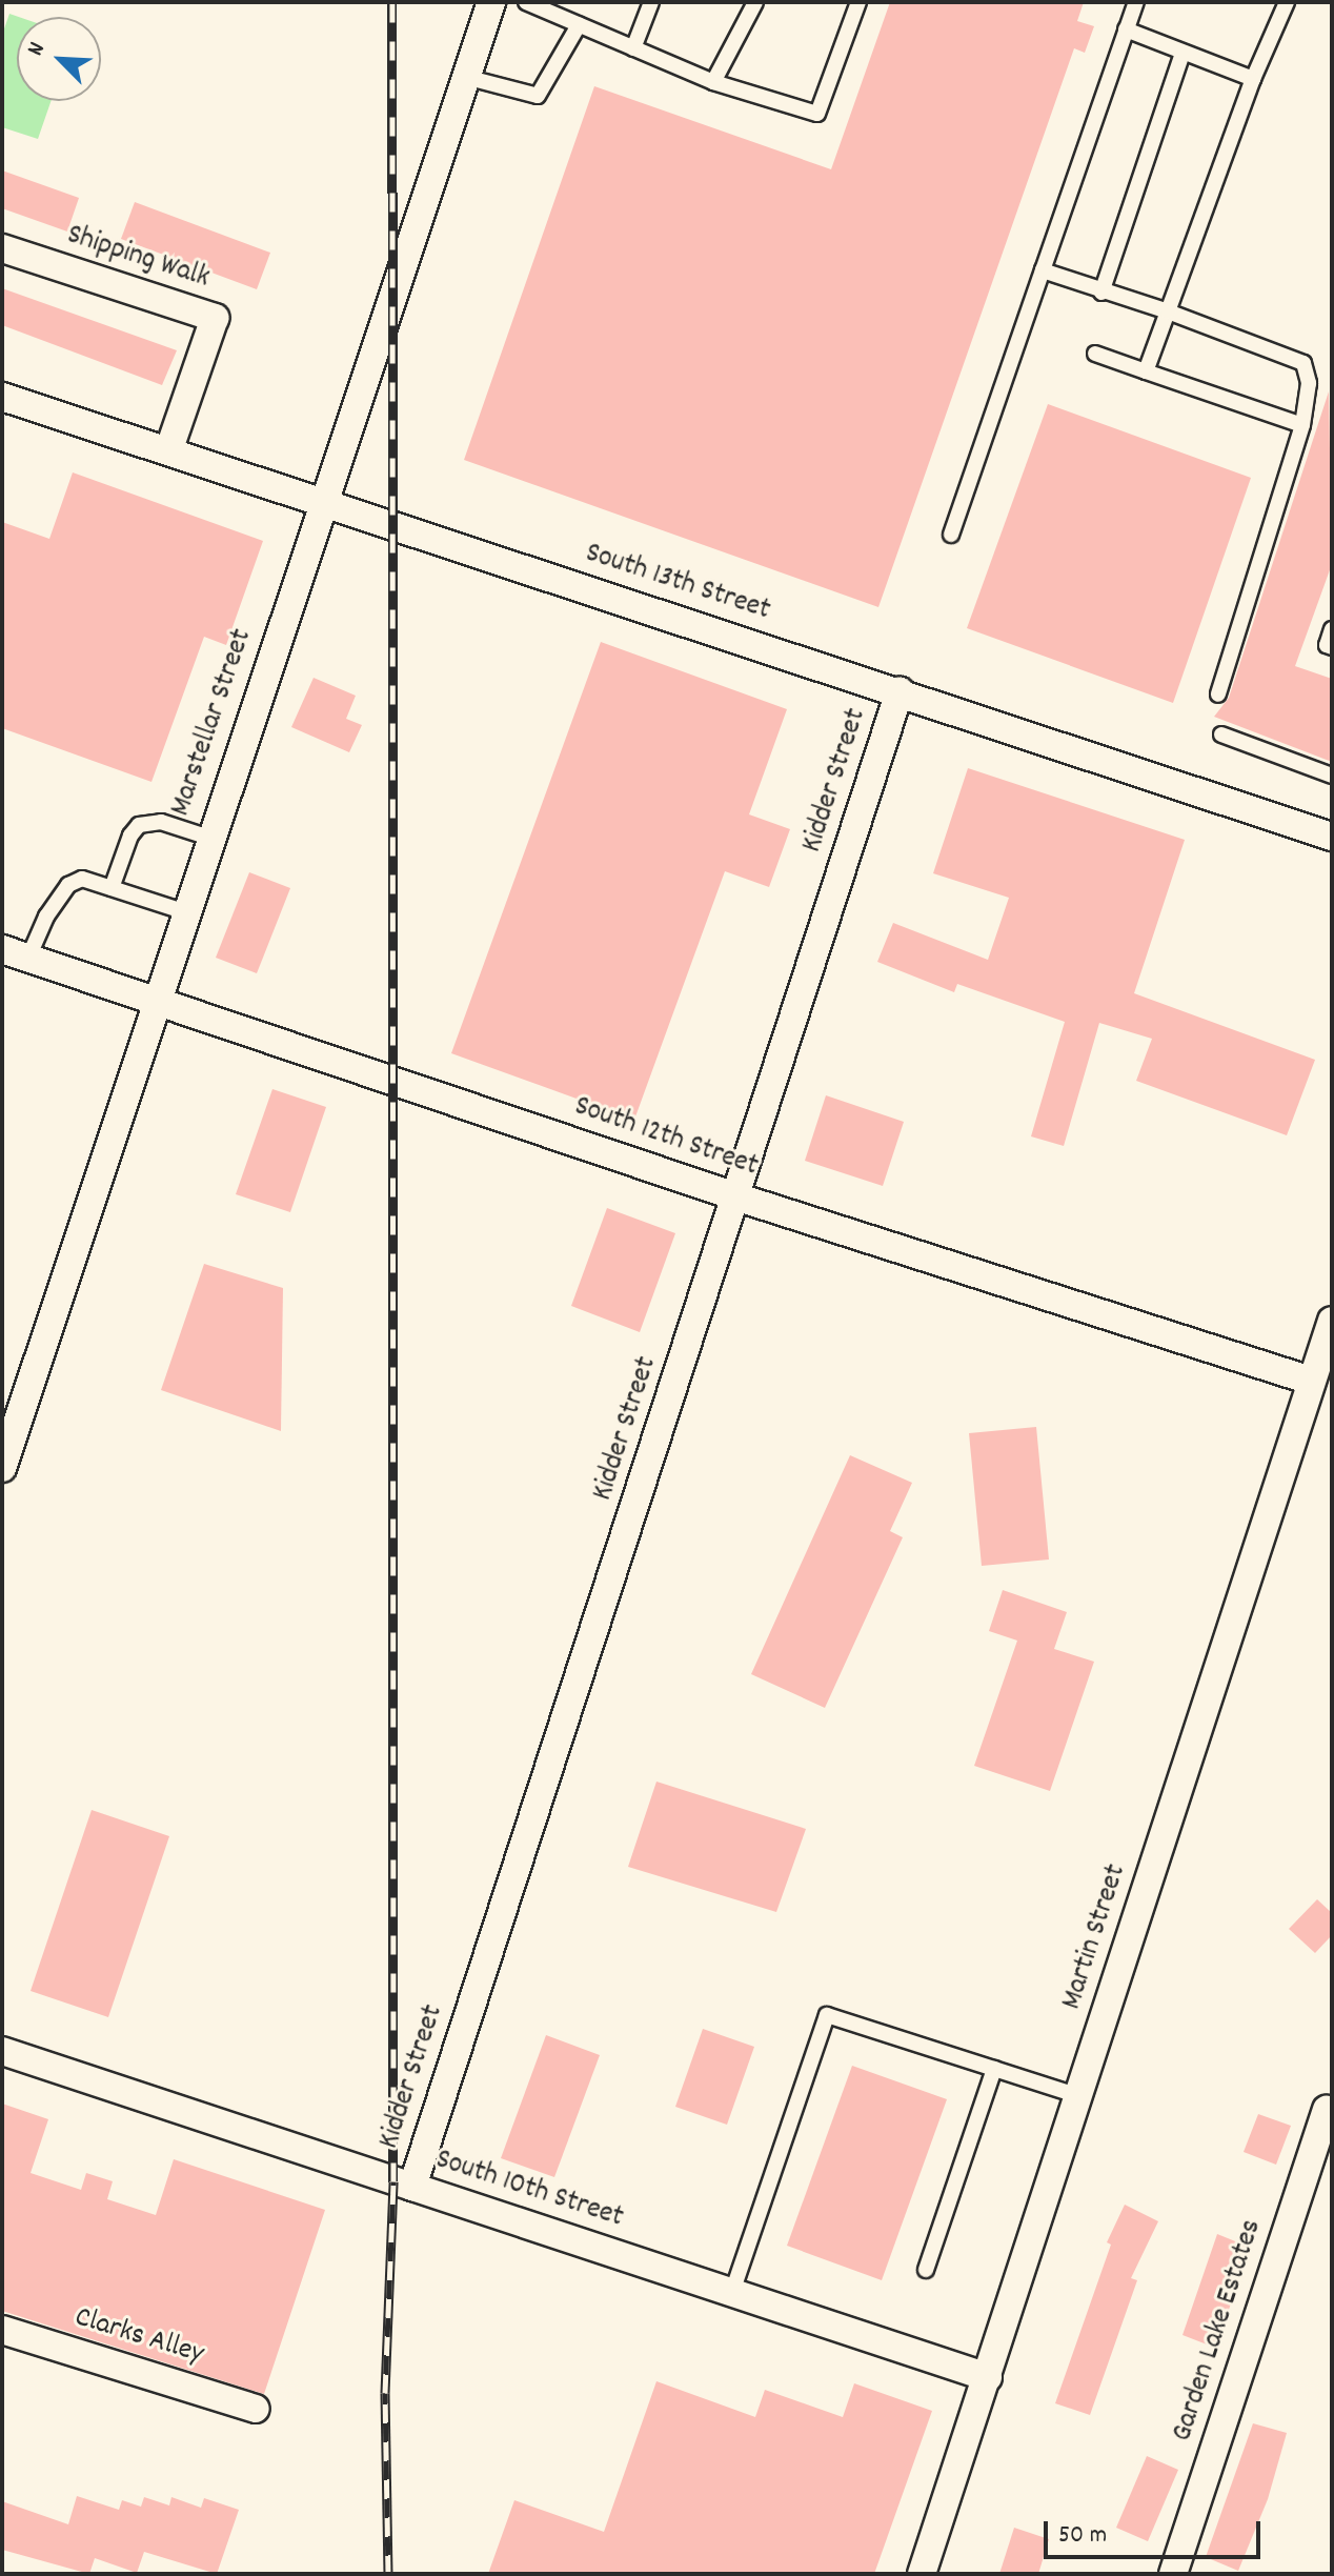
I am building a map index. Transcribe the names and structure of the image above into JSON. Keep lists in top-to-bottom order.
{
  "streets": {
    "street": [
      "Shipping Walk",
      "South 13th Street",
      "Marstellar Street",
      "Kidder Street",
      "South 12th Street",
      "Martin Street",
      "South 10th Street",
      "Garden Lake Estates",
      "Clarks Alley"
    ]
  },
  "crossings": [
    ["Shipping Walk", "South 13th Street"],
    ["South 13th Street", "Marstellar Street"],
    ["South 13th Street", "Kidder Street"],
    ["Marstellar Street", "South 12th Street"],
    ["Kidder Street", "South 12th Street"],
    ["Kidder Street", "South 10th Street"],
    ["South 12th Street", "Martin Street"],
    ["Martin Street", "South 10th Street"]
  ],
  "scale_bar": "50 m",
  "north": "top left"
}
